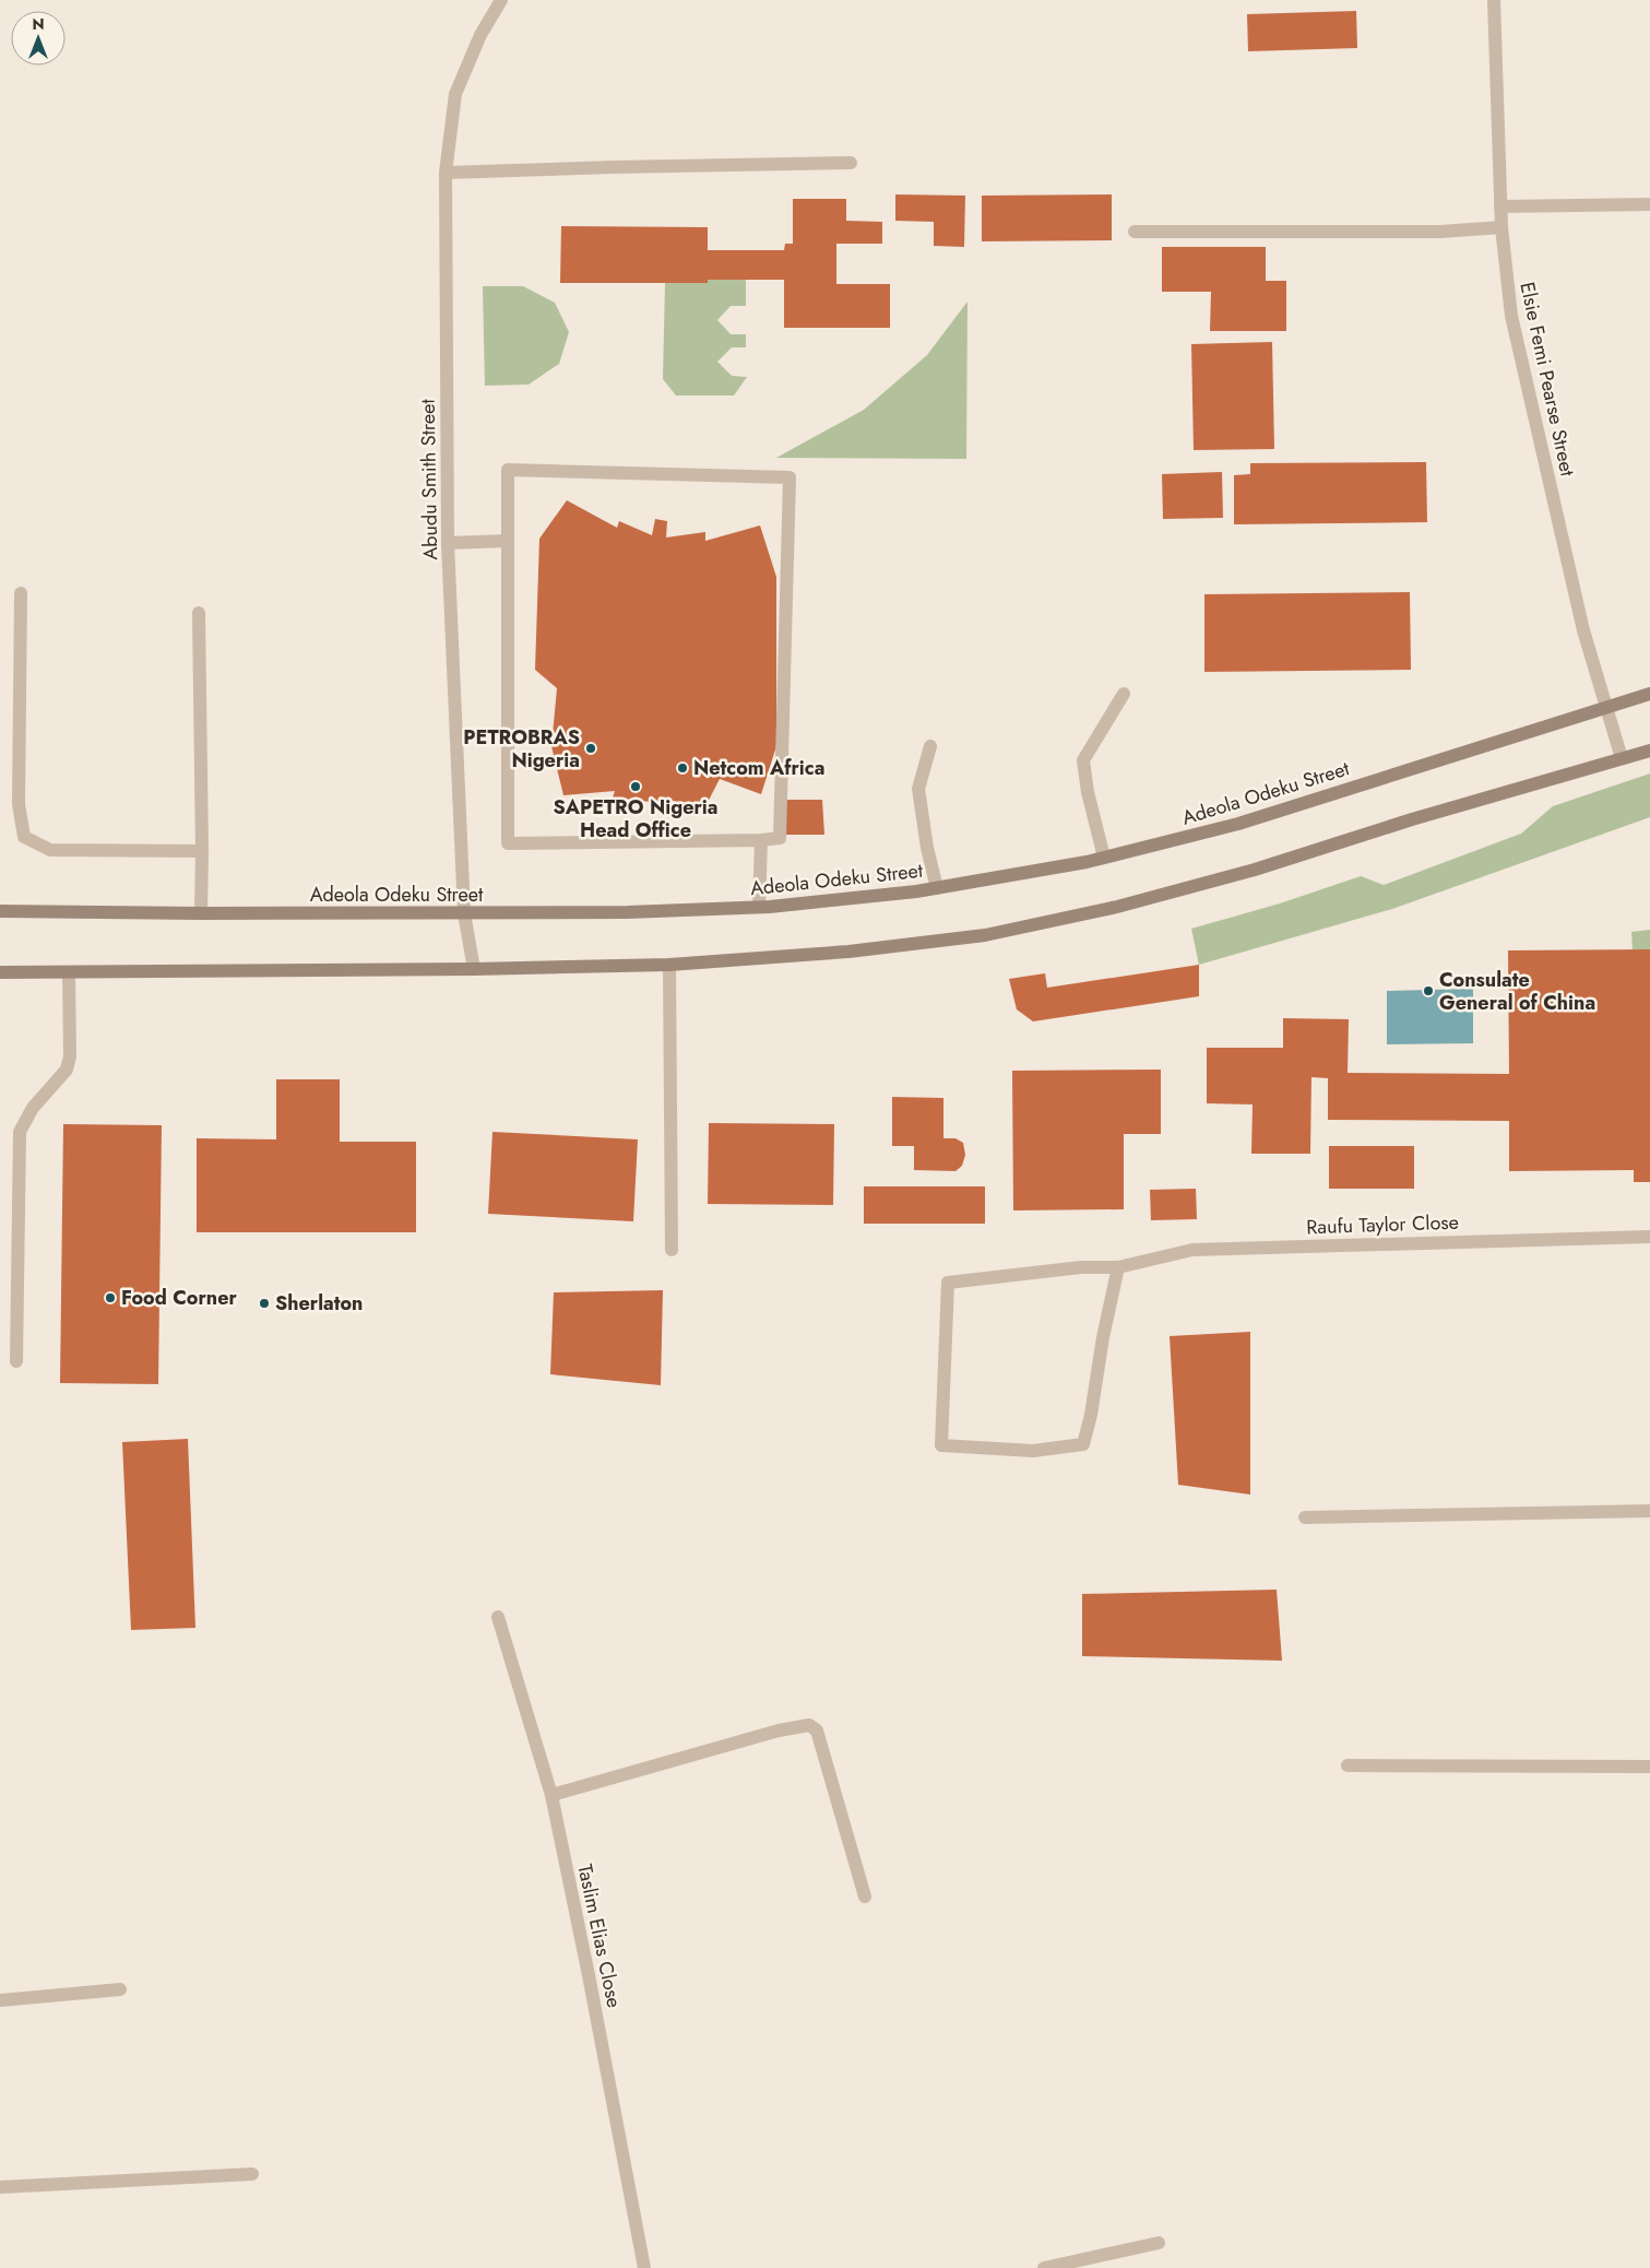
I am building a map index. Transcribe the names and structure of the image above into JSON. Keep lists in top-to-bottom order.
{
  "streets": {
    "main road": ["Adeola Odeku Street"],
    "street": [
      "Elsie Femi Pearse Street",
      "Abudu Smith Street",
      "Raufu Taylor Close",
      "Taslim Elias Close"
    ]
  },
  "crossings": [
    ["Elsie Femi Pearse Street", "Adeola Odeku Street"],
    ["Abudu Smith Street", "Adeola Odeku Street"]
  ],
  "places": [
    "PETROBRAS Nigeria",
    "Netcom Africa",
    "SAPETRO Nigeria Head Office",
    "Consulate General of China",
    "Food Corner",
    "Sherlaton"
  ],
  "north": "top"
}
